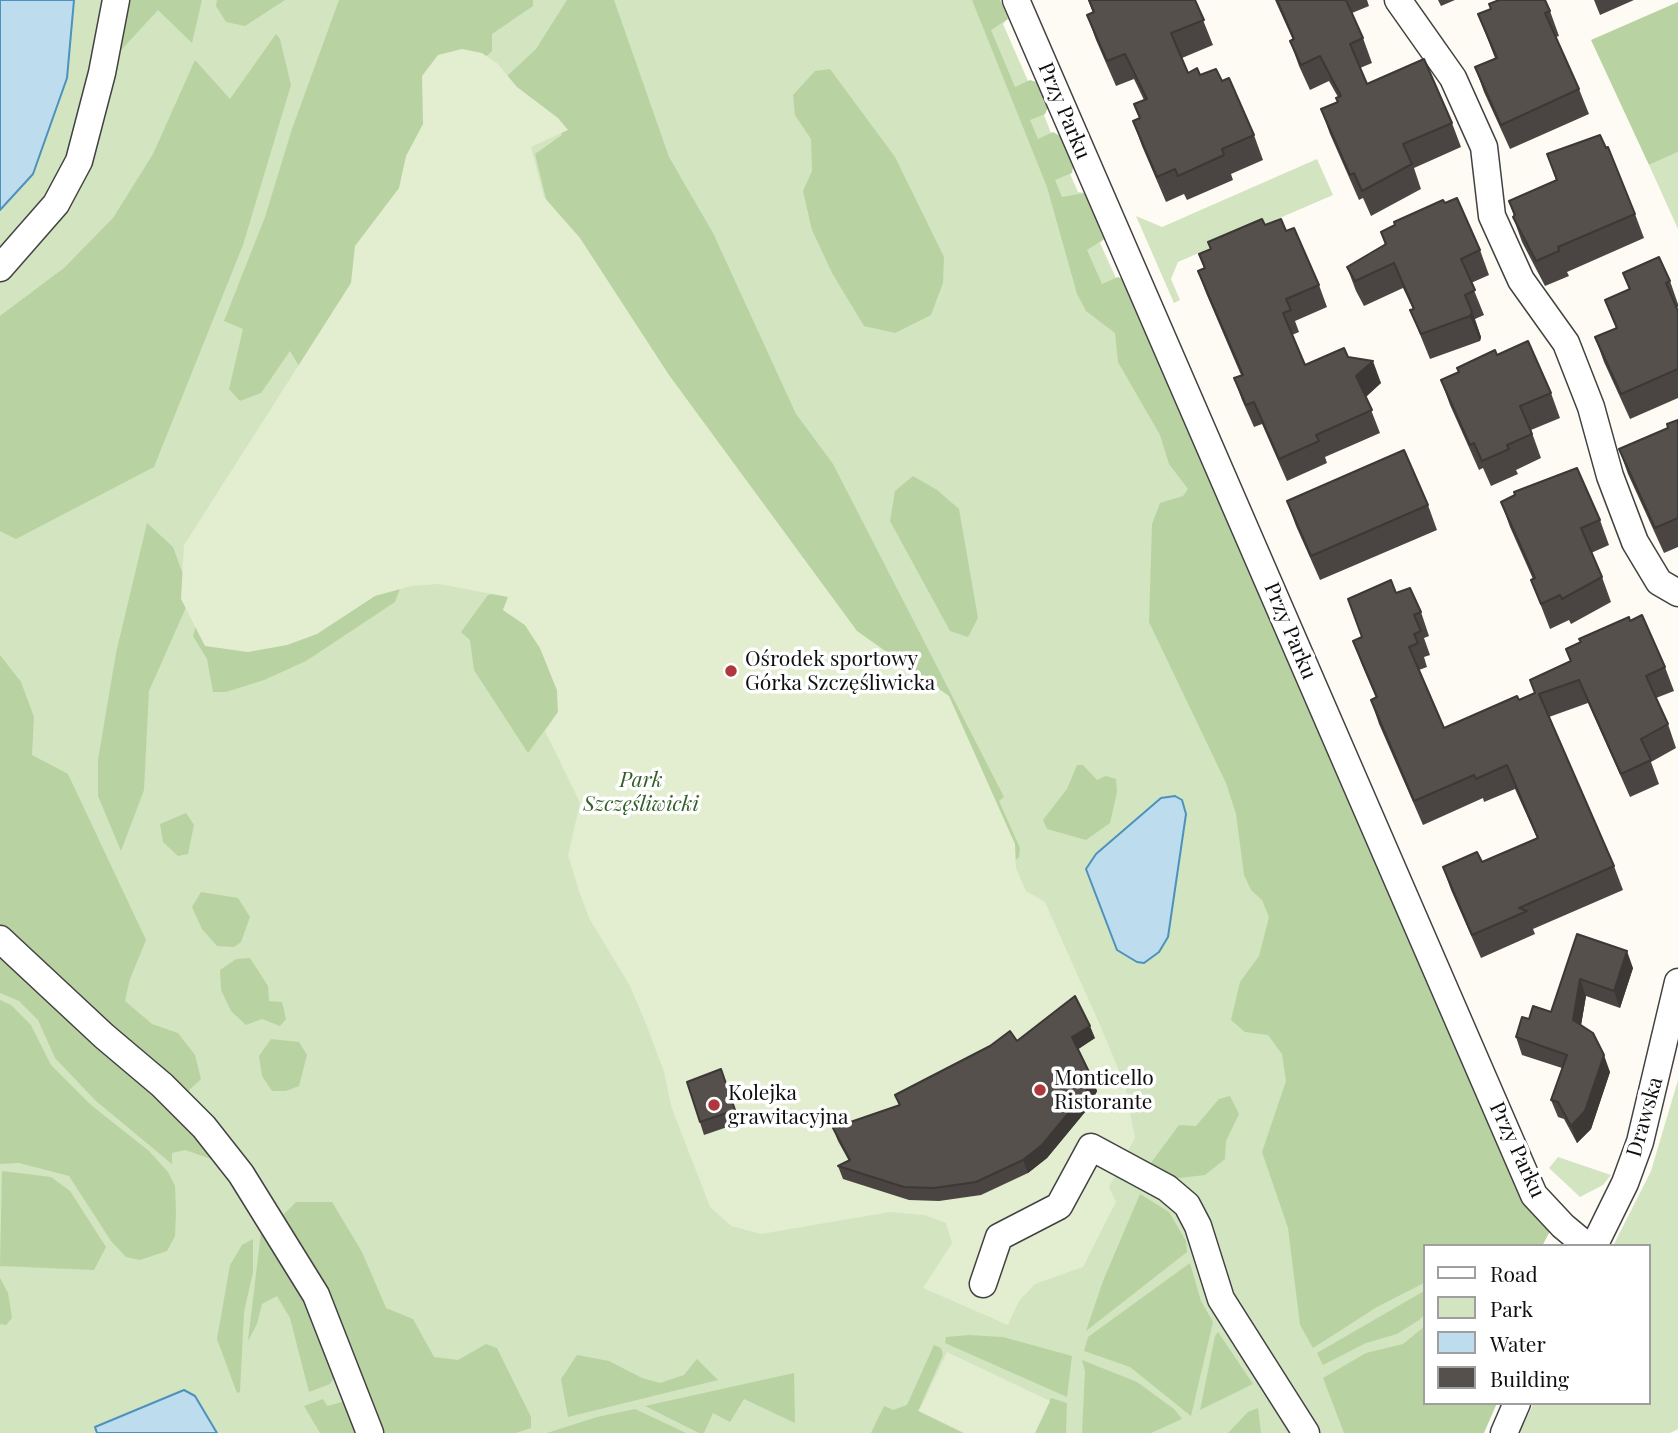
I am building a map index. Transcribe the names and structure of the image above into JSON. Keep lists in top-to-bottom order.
{
  "streets": {
    "street": ["Przy Parku", "Drawska"]
  },
  "parks": ["Park Szczęśliwicki"],
  "places": ["Ośrodek sportowy Górka Szczęśliwicka", "Monticello Ristorante", "Kolejka grawitacyjna"],
  "legend": [
    "Road",
    "Park",
    "Water",
    "Building"
  ]
}
